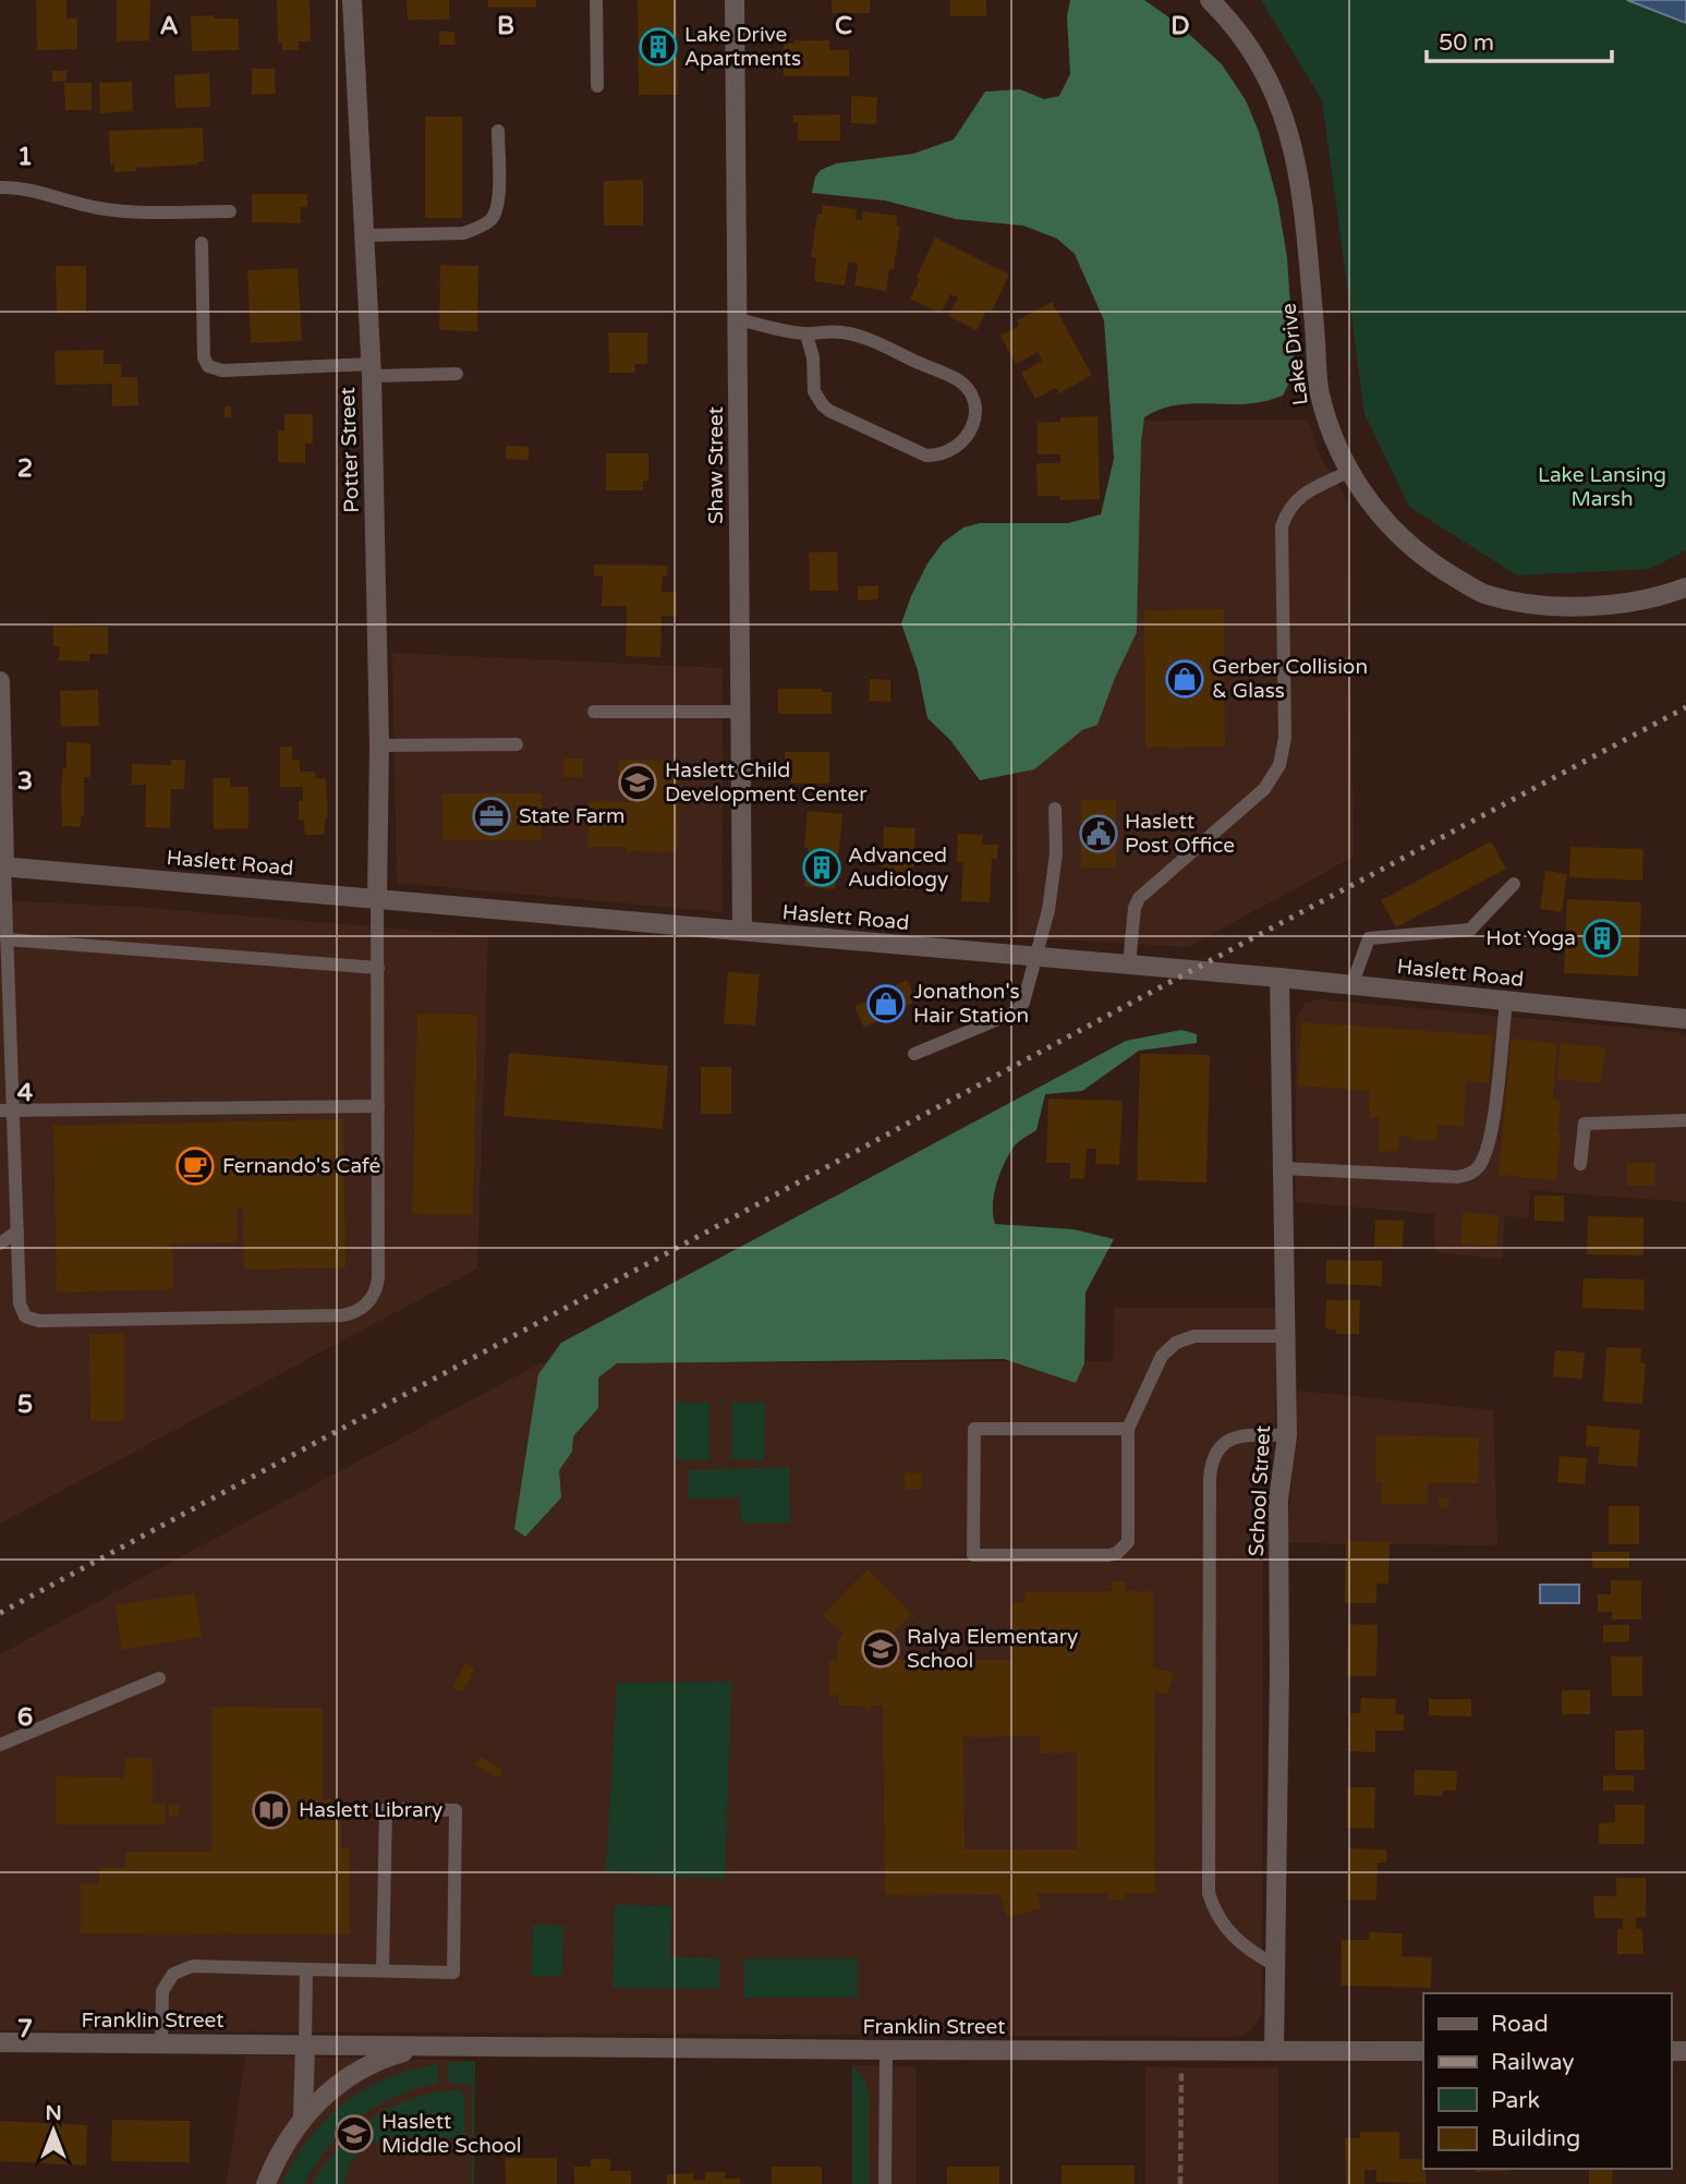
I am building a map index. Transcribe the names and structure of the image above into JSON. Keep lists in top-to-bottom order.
{
  "streets": {
    "street": [
      "Lake Drive",
      "Potter Street",
      "Shaw Street",
      "Haslett Road",
      "School Street",
      "Franklin Street"
    ]
  },
  "crossings": [
    ["Potter Street", "Haslett Road"],
    ["Shaw Street", "Haslett Road"],
    ["Haslett Road", "School Street"],
    ["School Street", "Franklin Street"]
  ],
  "parks": ["Lake Lansing Marsh"],
  "places": {
    "building": ["Lake Drive Apartments", "Advanced Audiology", "Hot Yoga"],
    "shop": ["Gerber Collision & Glass", "Jonathon's Hair Station"],
    "school or university": ["Haslett Child Development Center", "Ralya Elementary School", "Haslett Middle School"],
    "office": ["State Farm"],
    "public building": ["Haslett Post Office"],
    "cafe": ["Fernando's Café"],
    "library": ["Haslett Library"]
  },
  "legend": [
    "Road",
    "Railway",
    "Park",
    "Building"
  ],
  "scale_bar": "50 m",
  "north": "top",
  "grid": {
    "columns": [
      "A",
      "B",
      "C",
      "D"
    ],
    "rows": [
      "1",
      "2",
      "3",
      "4",
      "5",
      "6",
      "7"
    ]
  }
}
